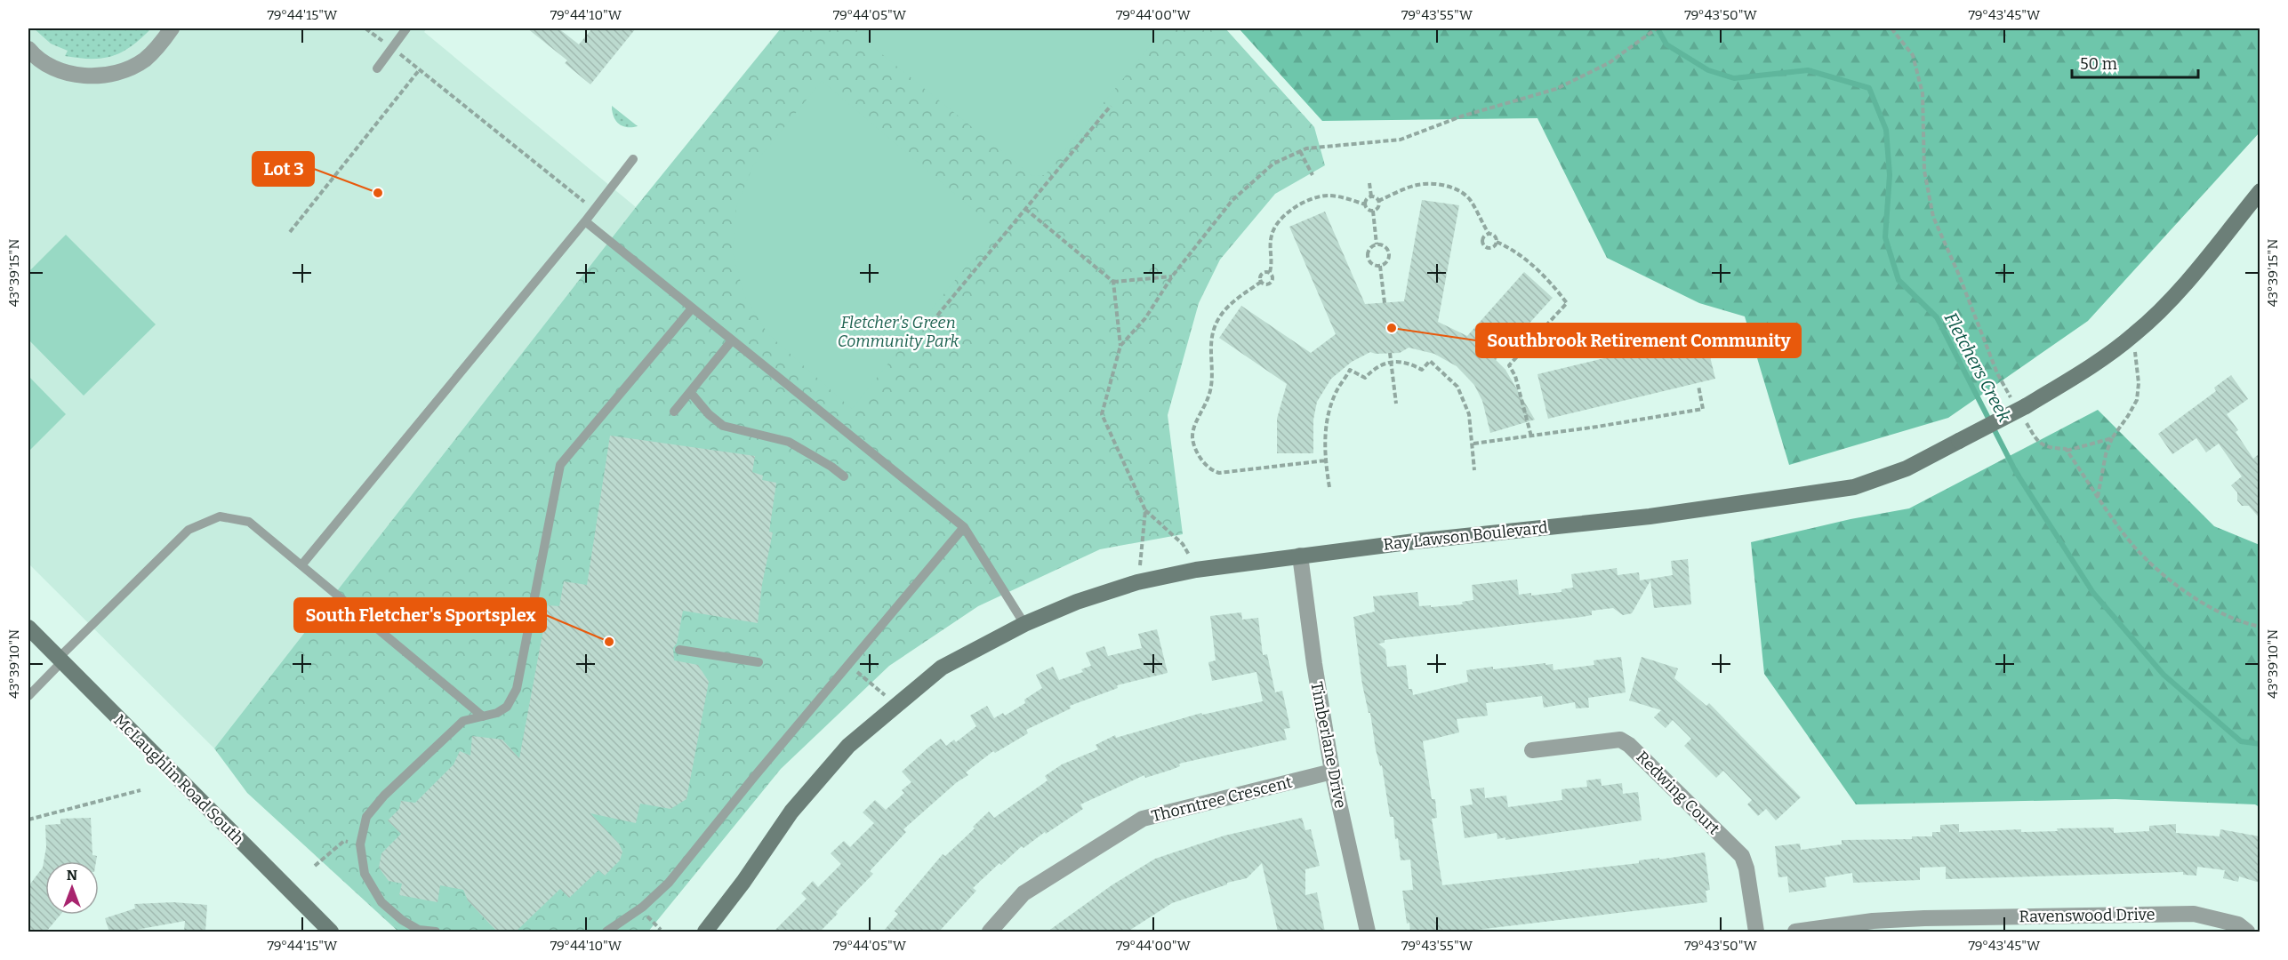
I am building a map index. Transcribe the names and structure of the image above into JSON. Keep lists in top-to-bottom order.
{
  "streets": {
    "street": [
      "Ray Lawson Boulevard",
      "Timberlane Drive",
      "McLaughlin Road South",
      "Redwing Court",
      "Thorntree Crescent",
      "Ravenswood Drive"
    ]
  },
  "crossings": [
    ["Ray Lawson Boulevard", "Timberlane Drive"],
    ["Timberlane Drive", "Thorntree Crescent"]
  ],
  "water": ["Fletchers Creek"],
  "parks": ["Fletcher's Green Community Park"],
  "places": ["Lot 3", "Southbrook Retirement Community", "South Fletcher's Sportsplex"],
  "scale_bar": "50 m",
  "north": "top",
  "coordinates": [
    "79°44'15\"W",
    "79°44'10\"W",
    "79°44'05\"W",
    "79°44'00\"W",
    "79°43'55\"W",
    "79°43'50\"W",
    "79°43'45\"W",
    "43°39'15\"N",
    "43°39'10\"N"
  ]
}
